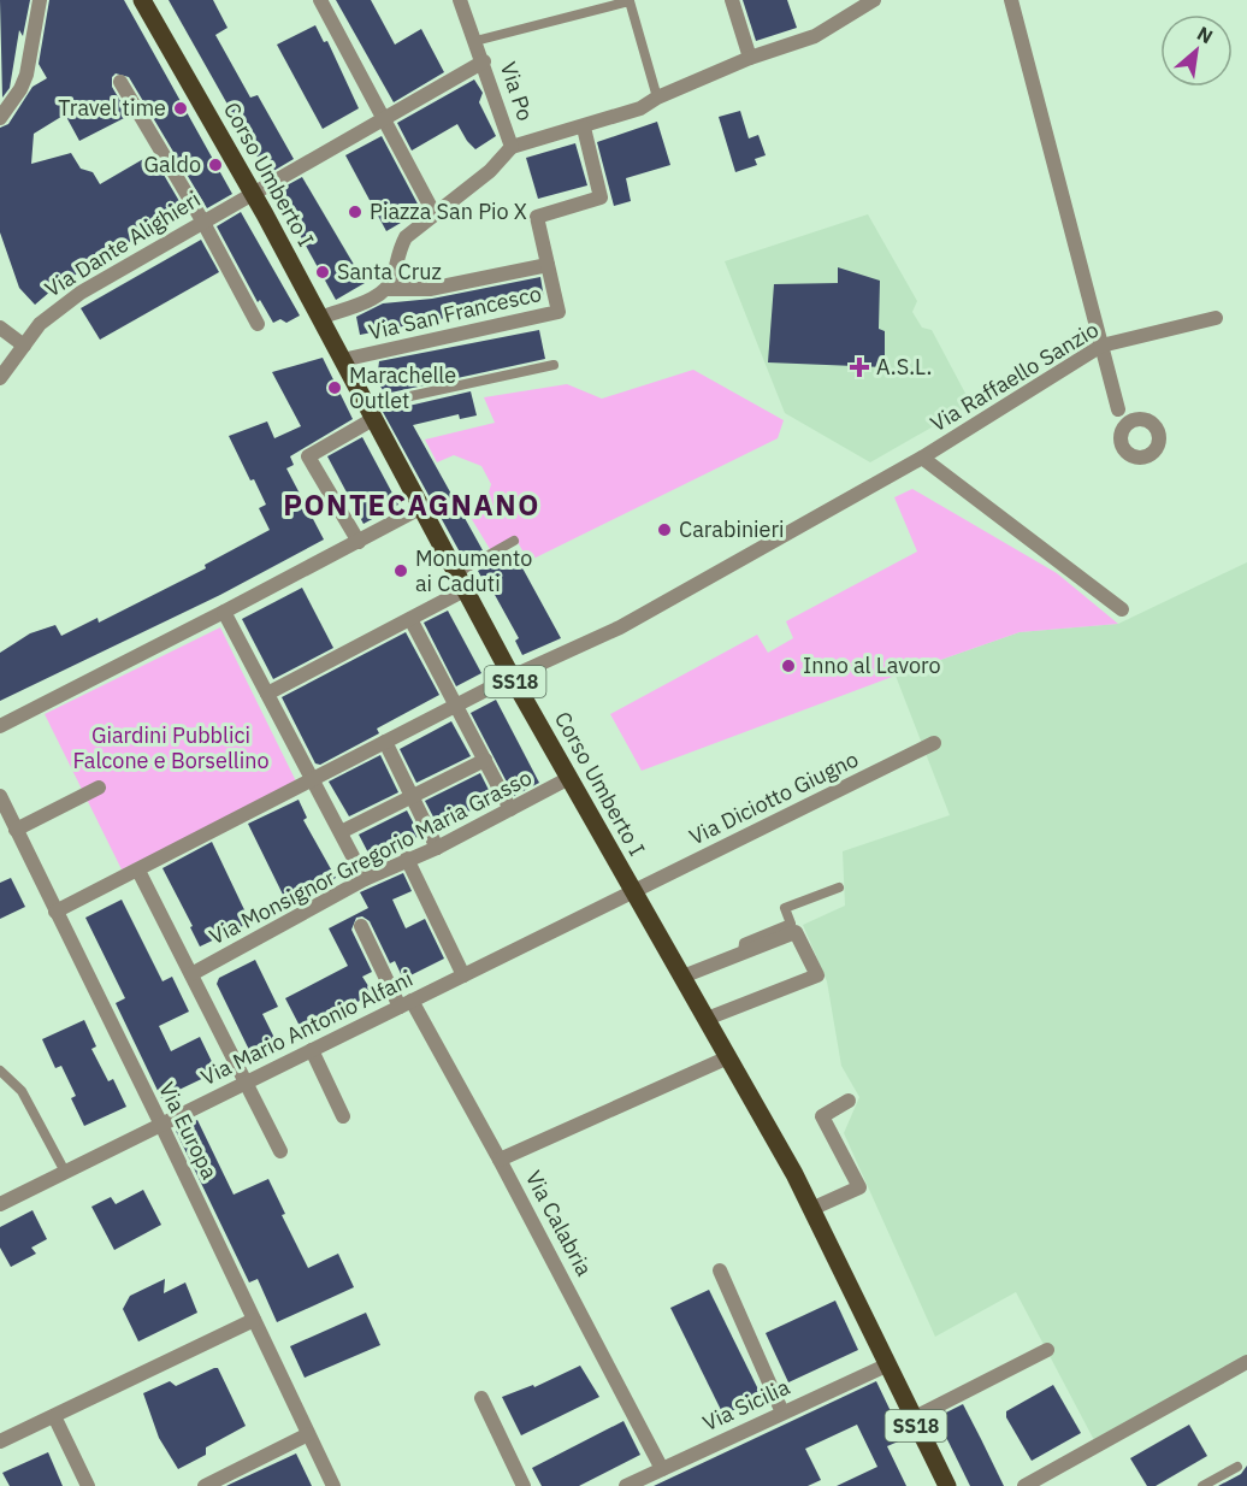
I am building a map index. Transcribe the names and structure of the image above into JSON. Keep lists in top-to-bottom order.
{
  "streets": {
    "main road": ["Corso Umberto I", "SS18"],
    "street": [
      "Via Po",
      "Via Dante Alighieri",
      "Via San Francesco",
      "Via Raffaello Sanzio",
      "Via Diciotto Giugno",
      "Via Monsignor Gregorio Maria Grasso",
      "Via Mario Antonio Alfani",
      "Via Europa",
      "Via Calabria",
      "Via Sicilia"
    ]
  },
  "crossings": [
    ["Via Po", "Via Dante Alighieri"],
    ["Corso Umberto I", "Via Dante Alighieri"],
    ["Corso Umberto I", "Via San Francesco"],
    ["Corso Umberto I", "Via Raffaello Sanzio"],
    ["Corso Umberto I", "SS18"],
    ["Corso Umberto I", "Via Diciotto Giugno"],
    ["Corso Umberto I", "Via Monsignor Gregorio Maria Grasso"],
    ["Corso Umberto I", "Via Mario Antonio Alfani"],
    ["Corso Umberto I", "Via Sicilia"],
    ["Via Raffaello Sanzio", "Via Europa"],
    ["SS18", "Via Sicilia"],
    ["Via Diciotto Giugno", "Via Mario Antonio Alfani"],
    ["Via Mario Antonio Alfani", "Via Europa"],
    ["Via Mario Antonio Alfani", "Via Calabria"],
    ["Via Calabria", "Via Sicilia"]
  ],
  "districts": ["PONTECAGNANO"],
  "parks": ["Giardini Pubblici Falcone e Borsellino"],
  "places": {
    "other": [
      "Travel time",
      "Galdo",
      "Piazza San Pio X",
      "Santa Cruz",
      "Marachelle Outlet",
      "Carabinieri",
      "Monumento ai Caduti",
      "Inno al Lavoro"
    ],
    "health": ["A.S.L."]
  },
  "north": "top right"
}
